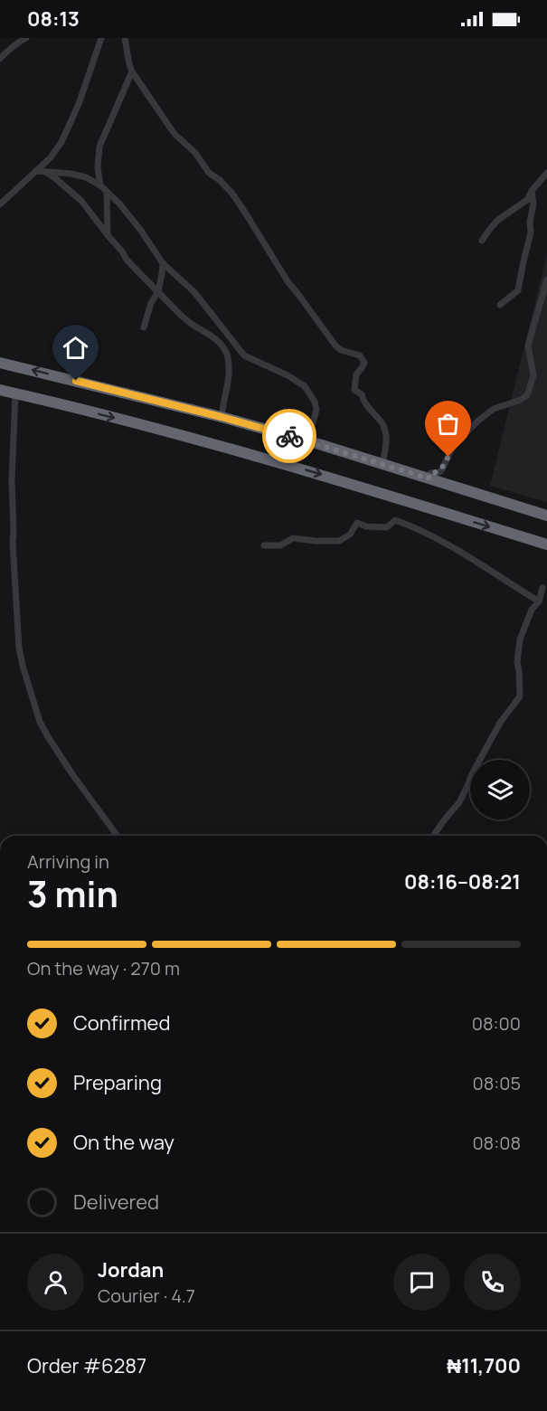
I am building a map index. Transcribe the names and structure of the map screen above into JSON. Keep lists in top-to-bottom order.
{
  "page": {
    "status": "08:13",
    "heading": ["3 min", "Arriving in", "08:16–08:21"],
    "panel": [
      "Jordan",
      "Courier · 4.7",
      "Order #6287",
      "₦11,700"
    ],
    "bar": "On the way · 270 m",
    "list": [
      ["Confirmed", "08:00"],
      ["Preparing", "08:05"],
      ["On the way", "08:08"],
      "Delivered"
    ]
  }
}
